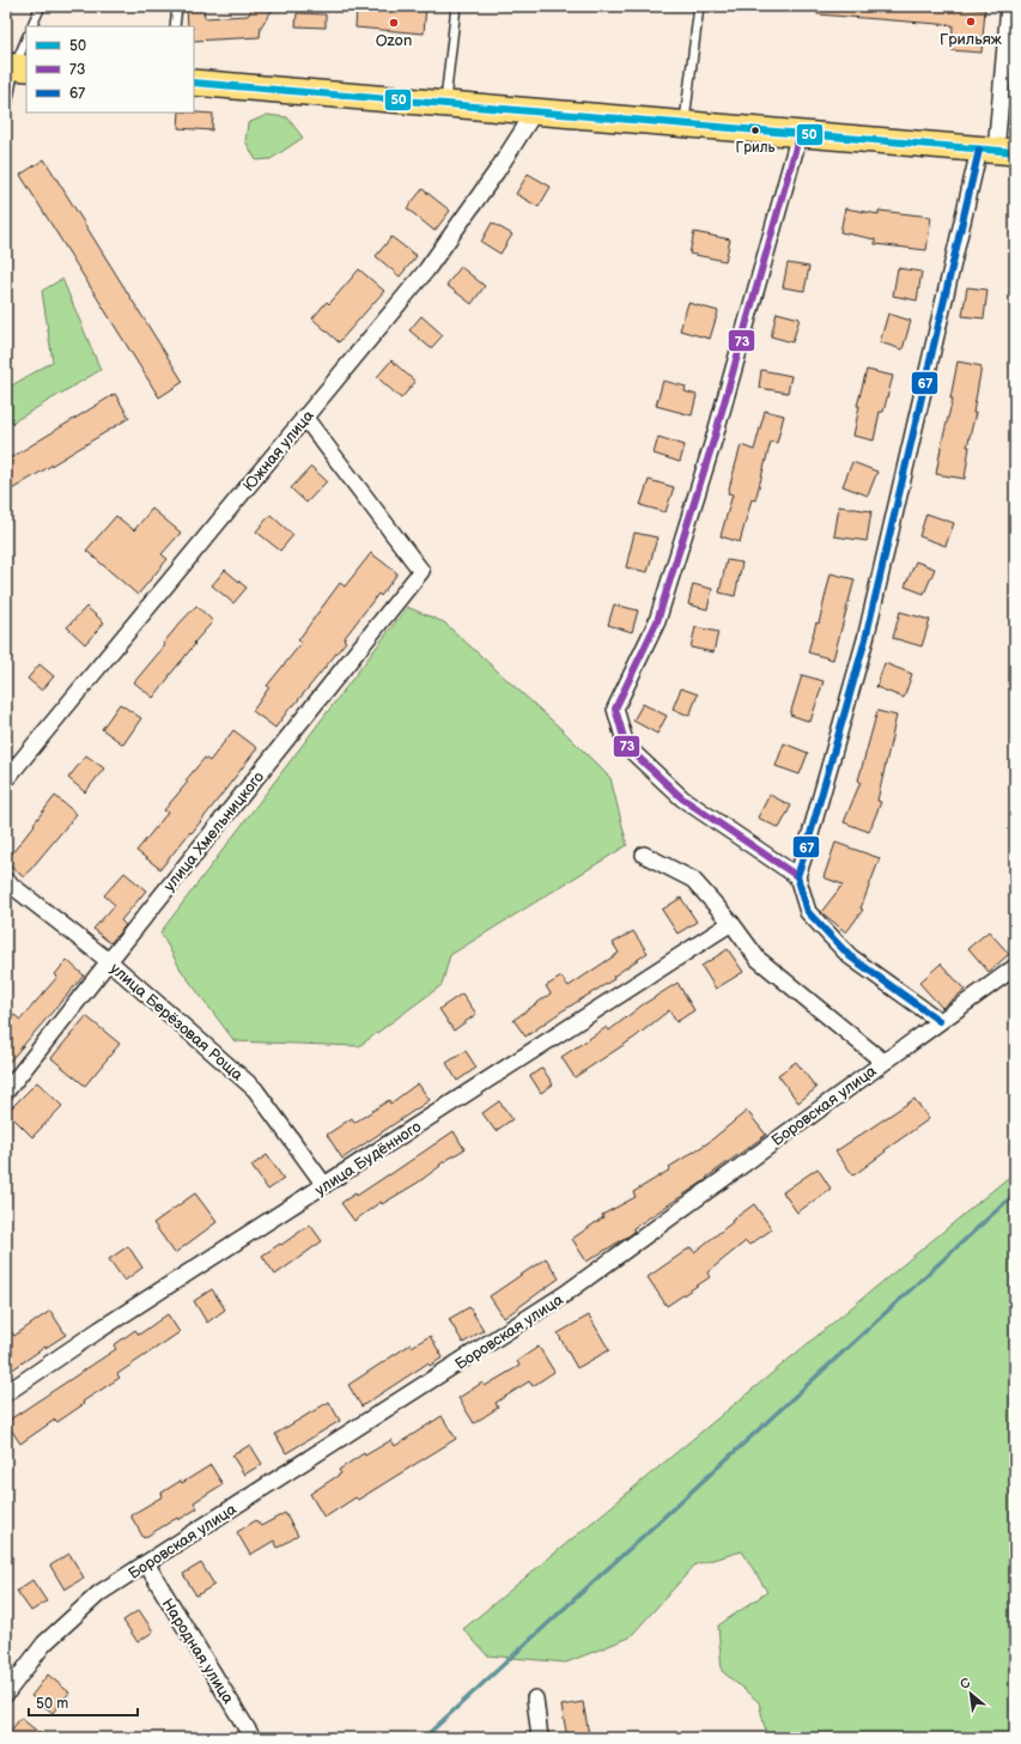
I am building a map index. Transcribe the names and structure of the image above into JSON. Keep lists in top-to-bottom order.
{
  "streets": {
    "street": [
      "Южная улица",
      "улица Хмельницкого",
      "улица Берёзовая Роща",
      "Боровская улица",
      "улица Будённого",
      "Народная улица"
    ]
  },
  "crossings": [
    ["Южная улица", "улица Хмельницкого"],
    ["улица Хмельницкого", "улица Берёзовая Роща"],
    ["улица Берёзовая Роща", "улица Будённого"],
    ["Боровская улица", "Народная улица"]
  ],
  "places": ["Грильяж", "Ozon", "Гриль"],
  "lines": ["transit line 50", "transit line 73", "transit line 67"],
  "legend": ["50", "73", "67"],
  "scale_bar": "50 m",
  "north": "top left"
}
